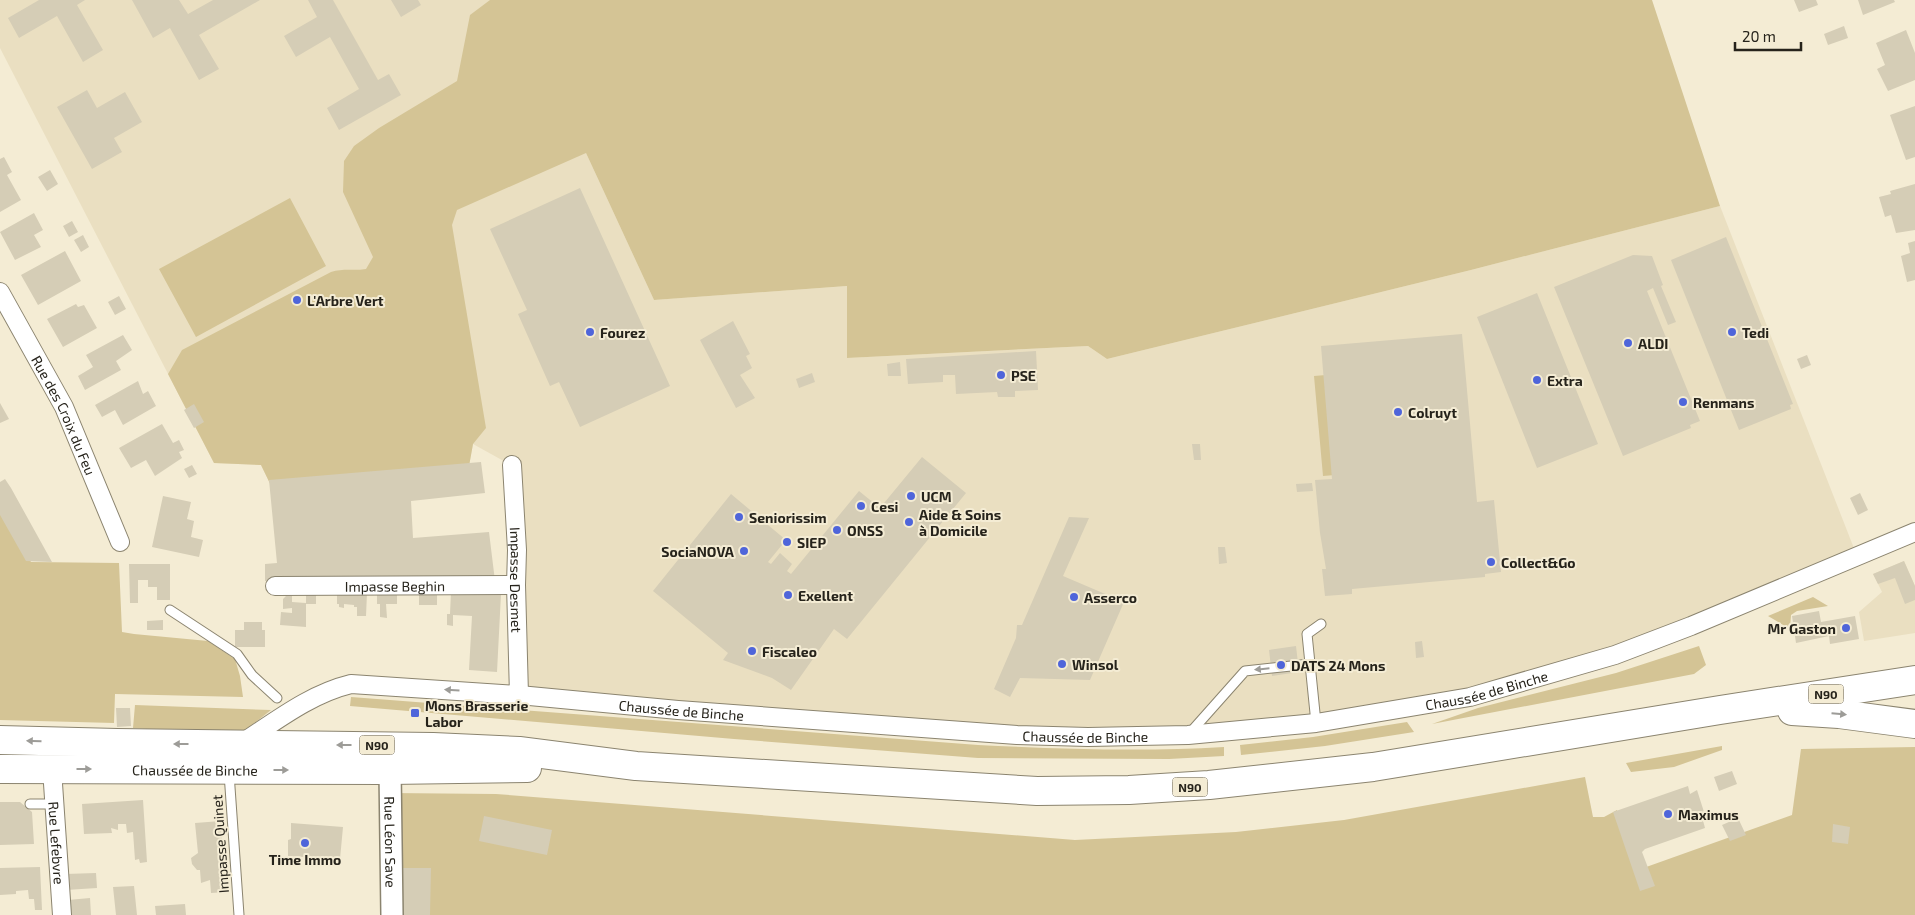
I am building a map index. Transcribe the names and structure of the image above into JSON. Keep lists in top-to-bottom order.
{
  "streets": {
    "main road": ["Chaussée de Binche", "N90"],
    "street": [
      "Rue des Croix du Feu",
      "Impasse Desmet",
      "Impasse Beghin",
      "Rue Lefebvre",
      "Rue Léon Save"
    ],
    "lane": ["Impasse Quinet"]
  },
  "crossings": [
    ["Impasse Desmet", "Impasse Beghin"],
    ["Impasse Desmet", "Chaussée de Binche"],
    ["Chaussée de Binche", "Rue Lefebvre"],
    ["Chaussée de Binche", "Rue Léon Save"],
    ["Chaussée de Binche", "Impasse Quinet"]
  ],
  "places": {
    "other": [
      "L'Arbre Vert",
      "Fourez",
      "Tedi",
      "ALDI",
      "PSE",
      "Extra",
      "Renmans",
      "Colruyt",
      "UCM",
      "Cesi",
      "Seniorissim",
      "Aide & Soins à Domicile",
      "ONSS",
      "SIEP",
      "SociaNOVA",
      "Collect&Go",
      "Exellent",
      "Asserco",
      "Mr Gaston",
      "Fiscaleo",
      "Winsol",
      "DATS 24 Mons",
      "Maximus",
      "Time Immo"
    ],
    "transit": ["Mons Brasserie Labor"]
  },
  "scale_bar": "20 m"
}
